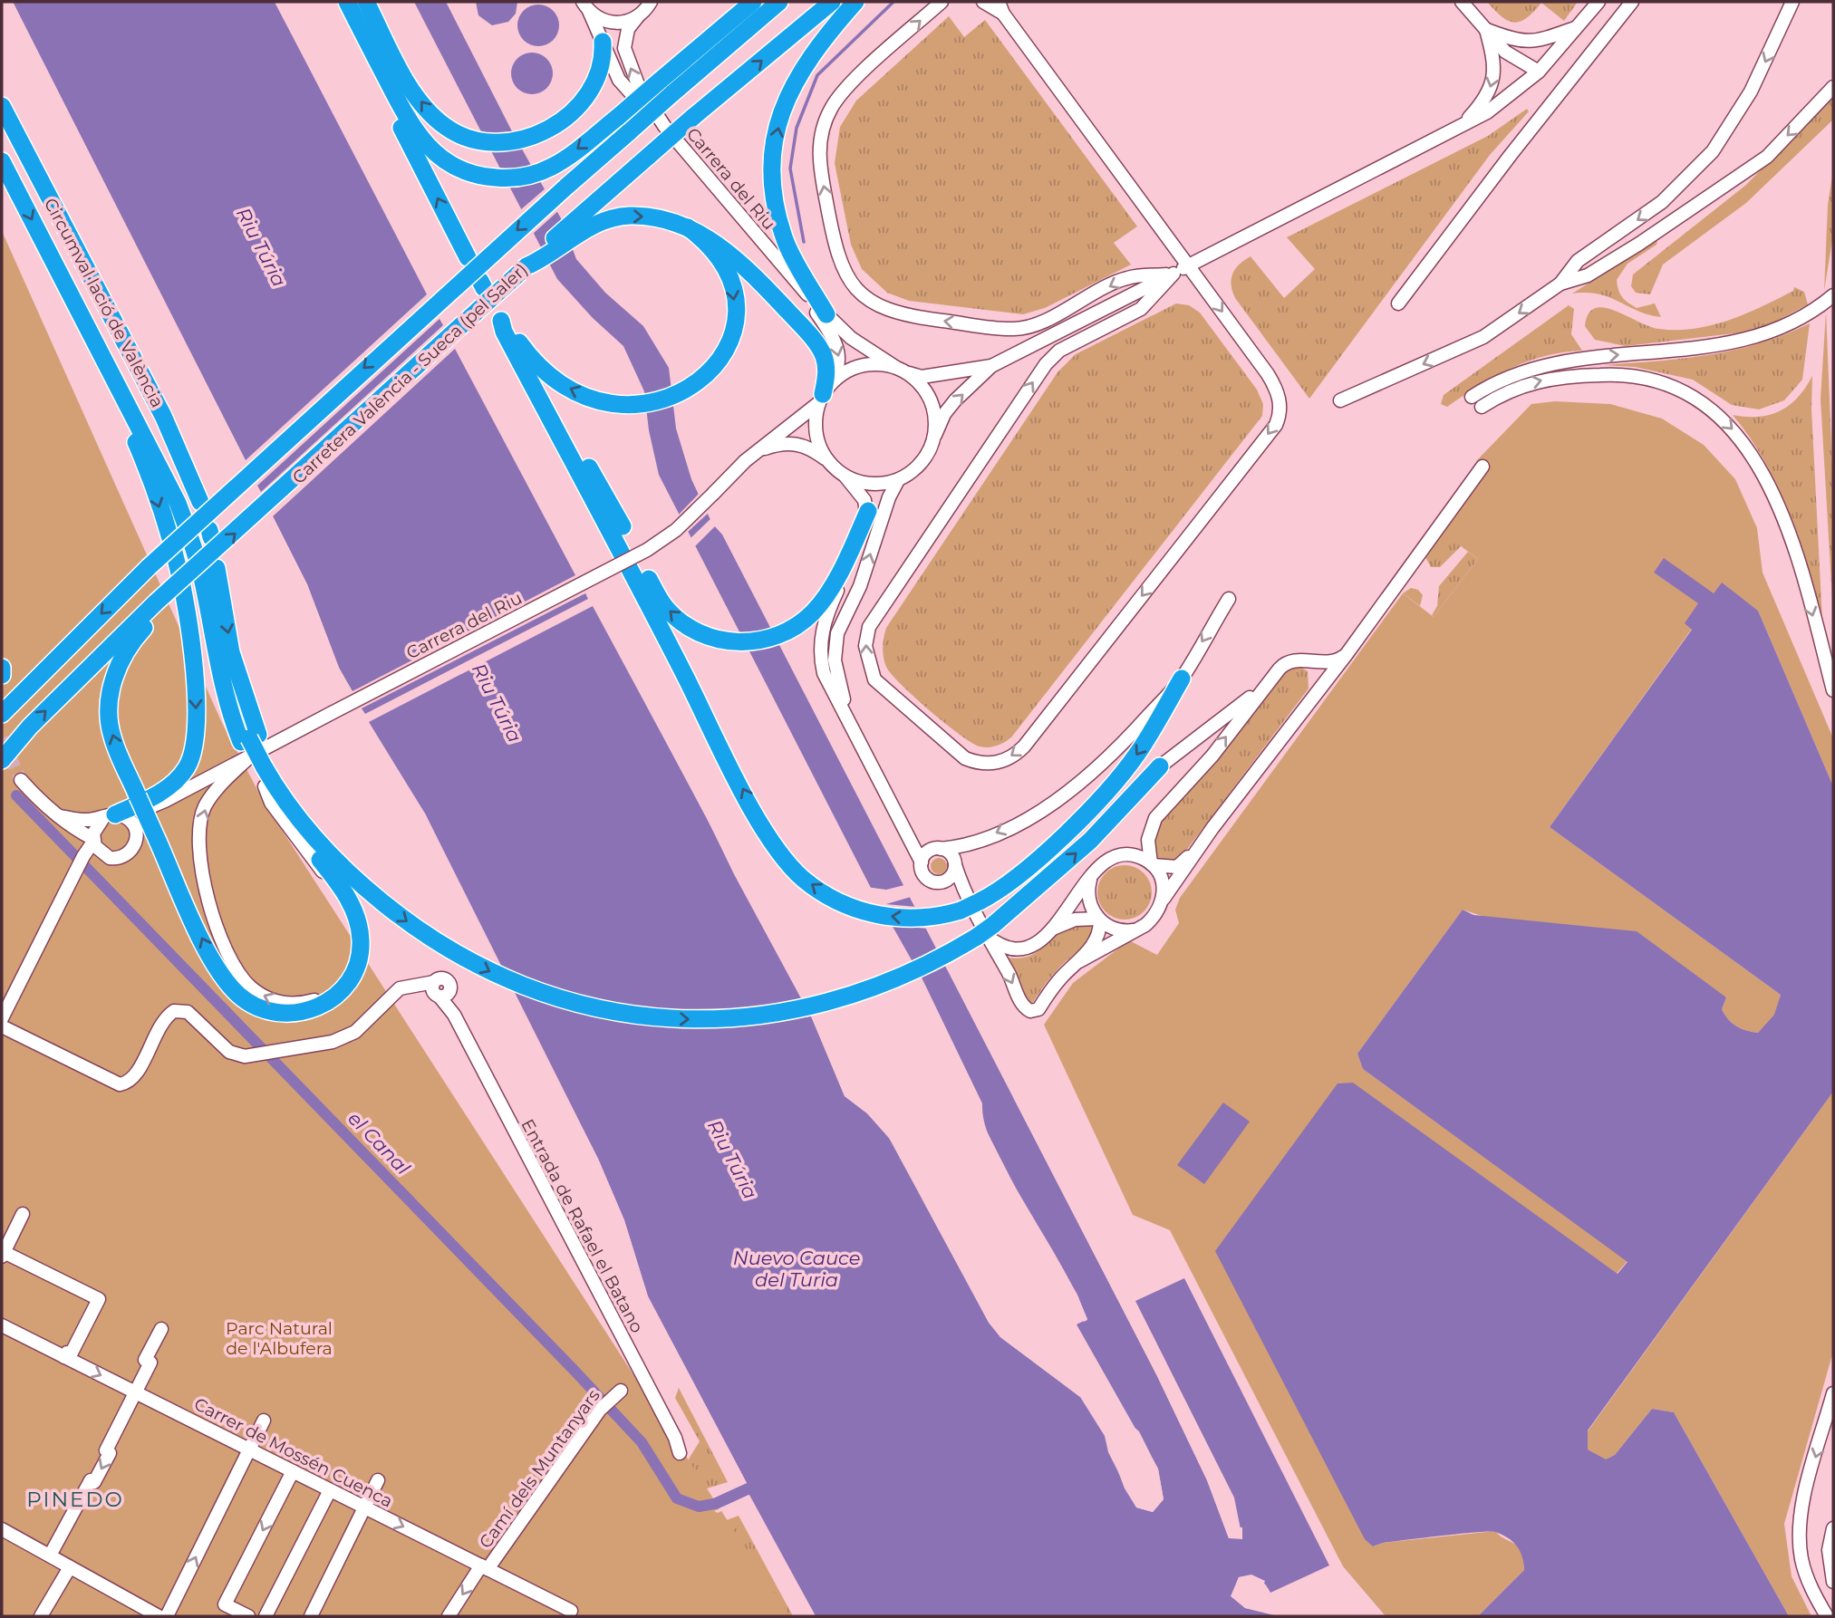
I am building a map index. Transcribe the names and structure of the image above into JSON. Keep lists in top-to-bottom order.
{
  "streets": {
    "highway": ["Circumval·lació de València", "Carretera València - Sueca (pel Saler)"],
    "street": [
      "Carrera del Riu",
      "Entrada de Rafael el Batano",
      "Carrer de Mossén Cuenca",
      "Camí dels Muntanyars"
    ]
  },
  "crossings": [
    ["Carrera del Riu", "Circumval·lació de València"],
    ["Carrer de Mossén Cuenca", "Camí dels Muntanyars"]
  ],
  "districts": ["PINEDO"],
  "water": ["Riu Túria", "el Canal", "Nuevo Cauce del Turia"],
  "parks": ["Parc Natural de l'Albufera"]
}
